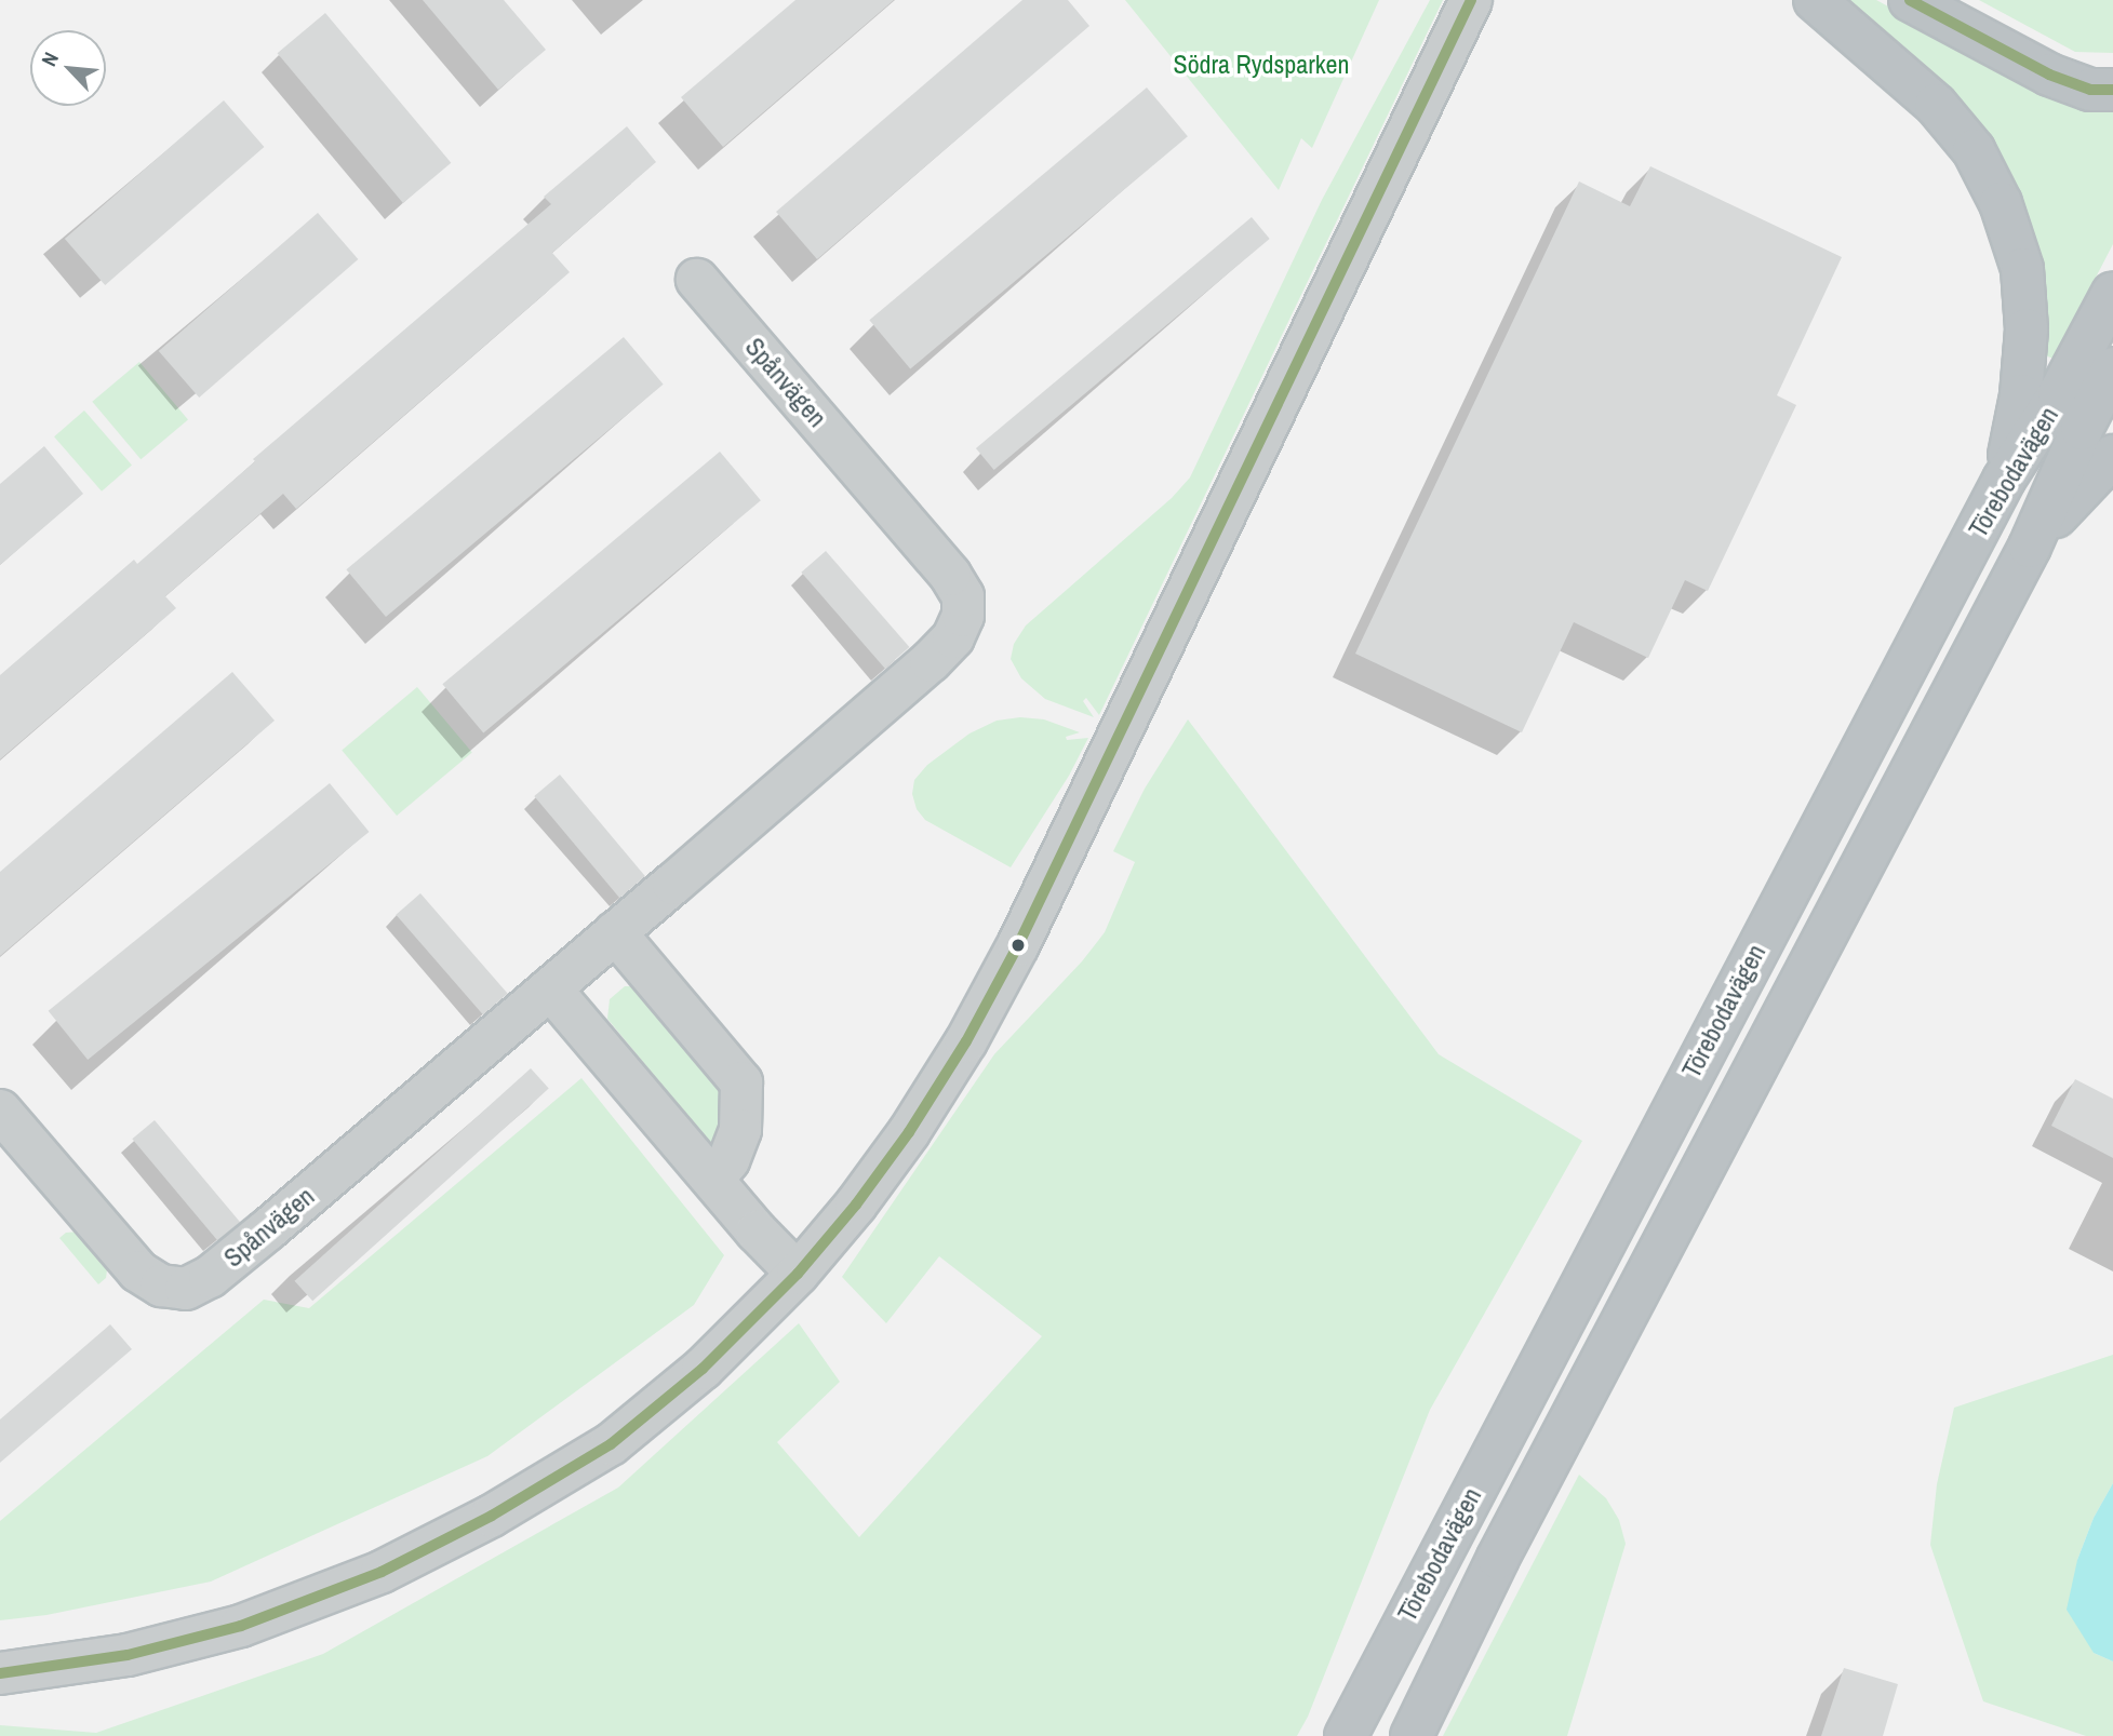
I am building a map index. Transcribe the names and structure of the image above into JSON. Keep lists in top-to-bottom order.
{
  "streets": {
    "highway": ["Törebodavägen"],
    "street": ["Spånvägen"]
  },
  "parks": ["Södra Rydsparken"],
  "north": "top left"
}
